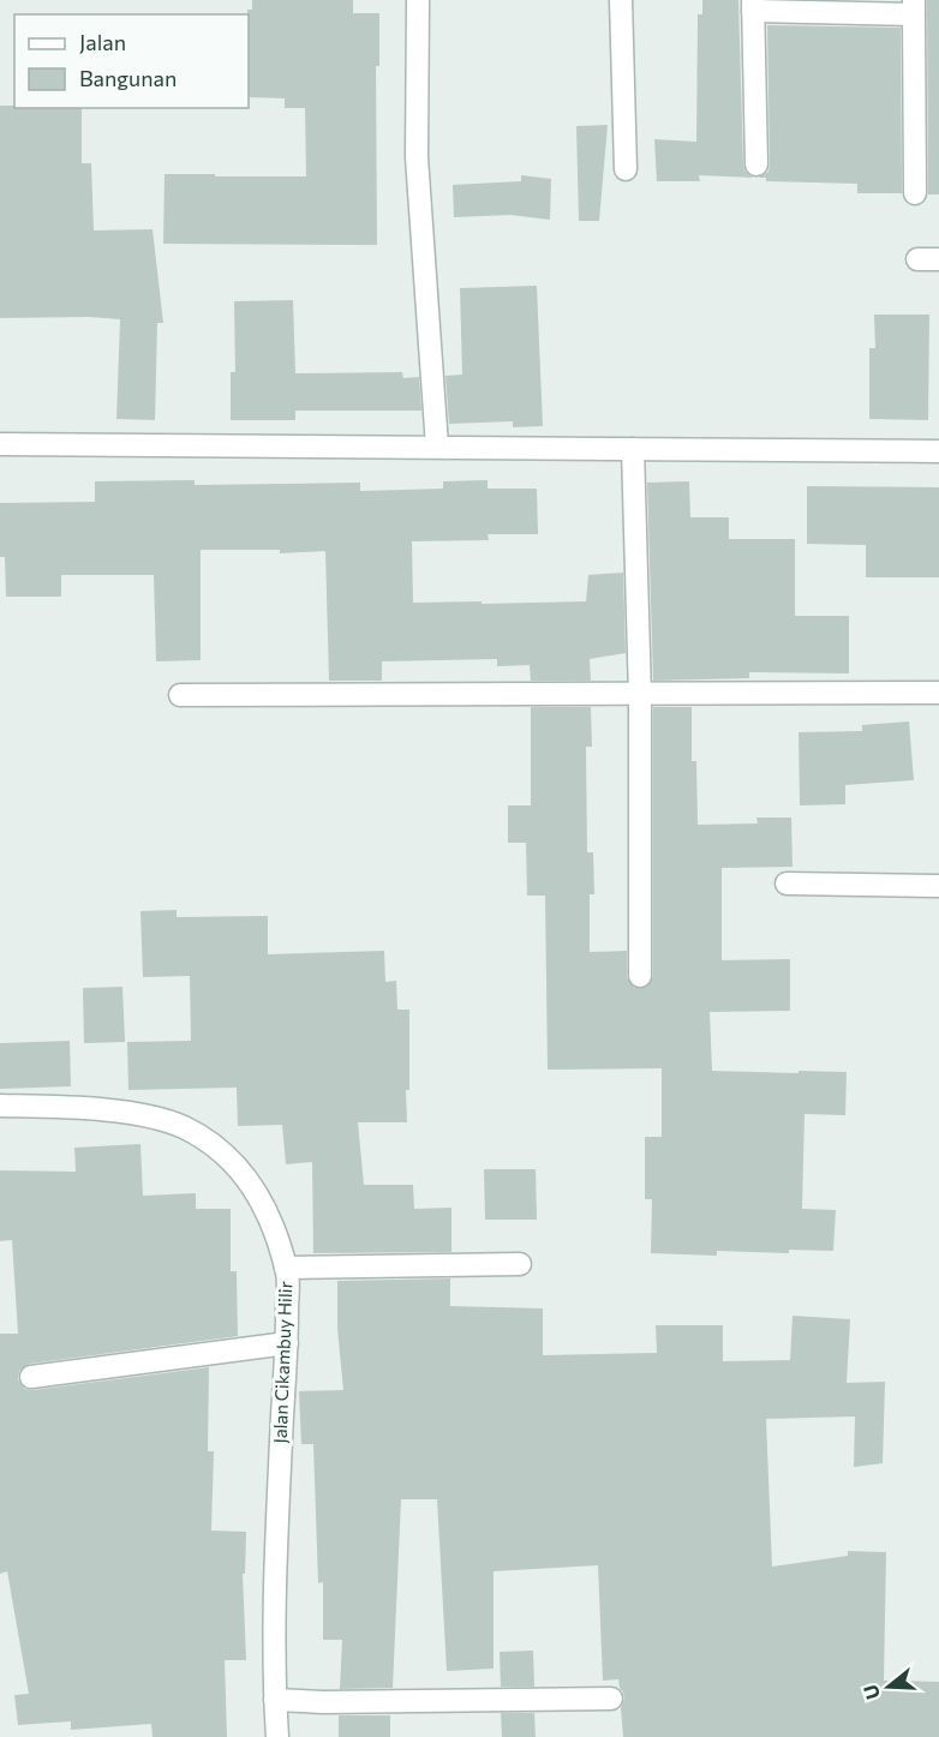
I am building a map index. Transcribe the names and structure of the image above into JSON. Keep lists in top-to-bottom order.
{
  "streets": {
    "street": ["Jalan Cikambuy Hilir"]
  },
  "legend": ["Jalan", "Bangunan"],
  "north": "left"
}
